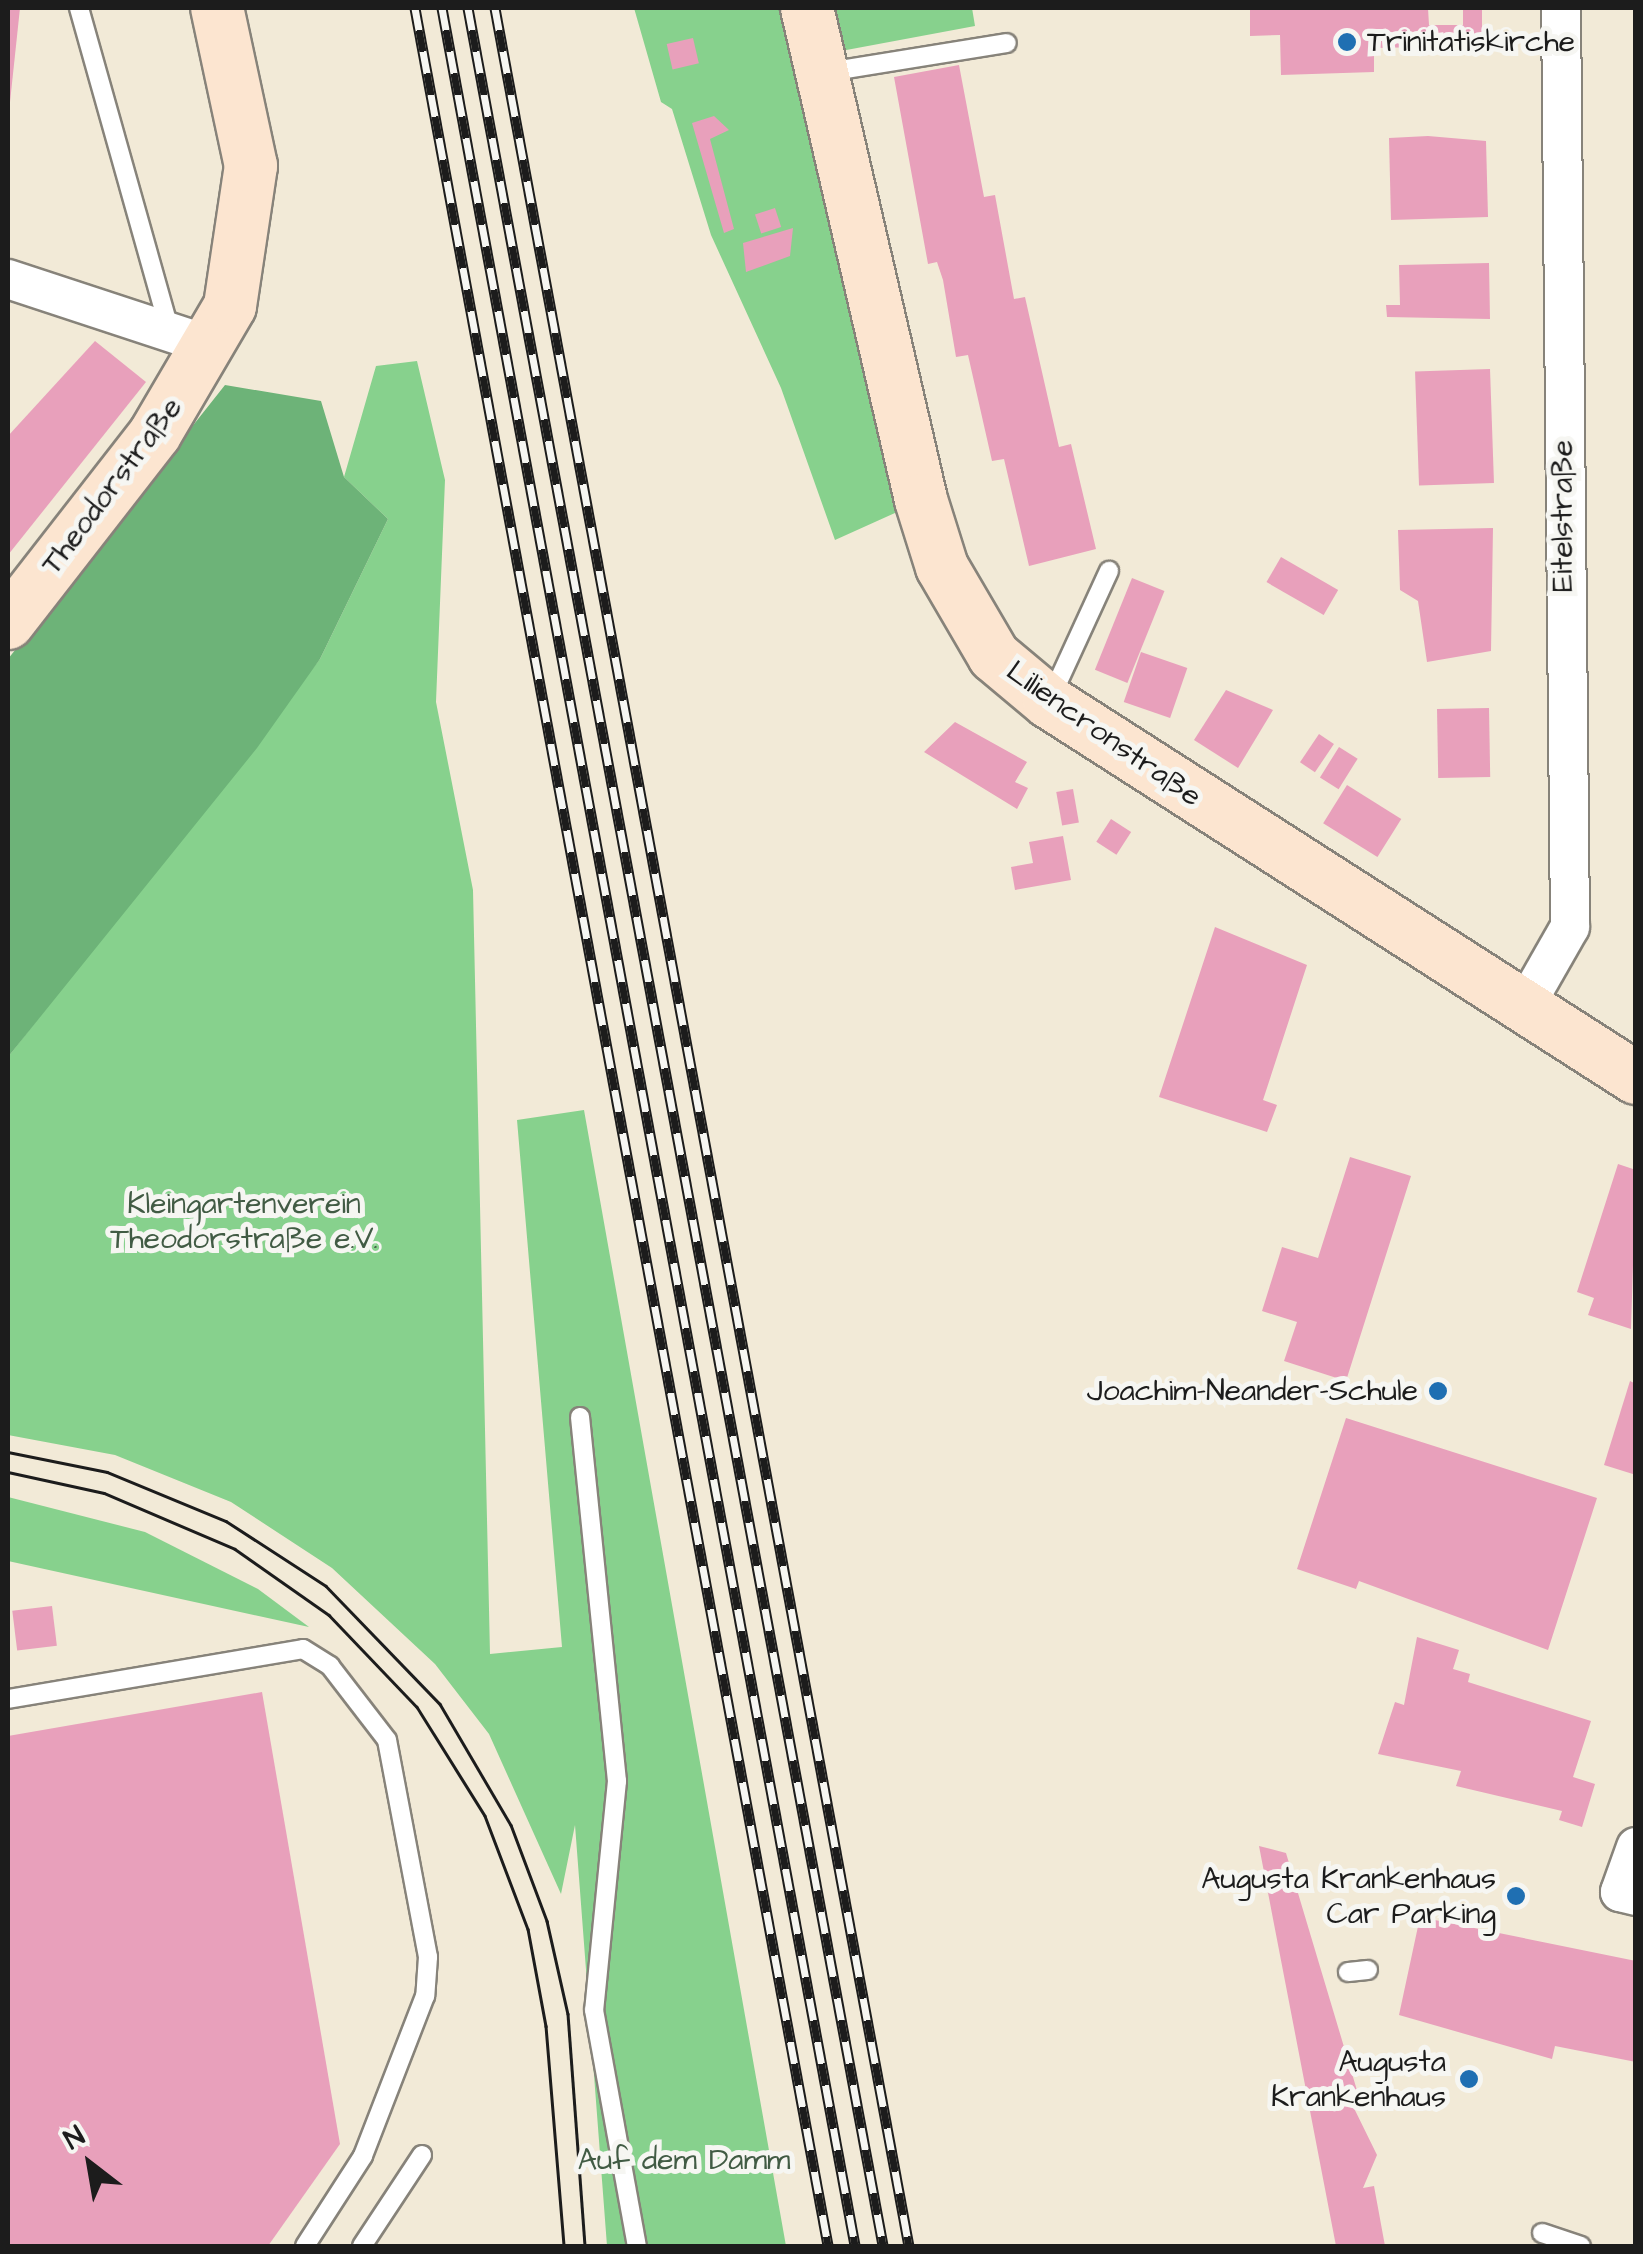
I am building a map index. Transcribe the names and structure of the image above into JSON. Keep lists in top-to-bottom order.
{
  "streets": {
    "main road": ["Theodorstraße", "Liliencronstraße"],
    "street": ["Eitelstraße"]
  },
  "crossings": [
    ["Eitelstraße", "Liliencronstraße"]
  ],
  "parks": ["Kleingartenverein Theodorstraße e.V.", "Auf dem Damm"],
  "places": [
    "Trinitatiskirche",
    "Joachim-Neander-Schule",
    "Augusta Krankenhaus Car Parking",
    "Augusta Krankenhaus"
  ],
  "north": "top left"
}
